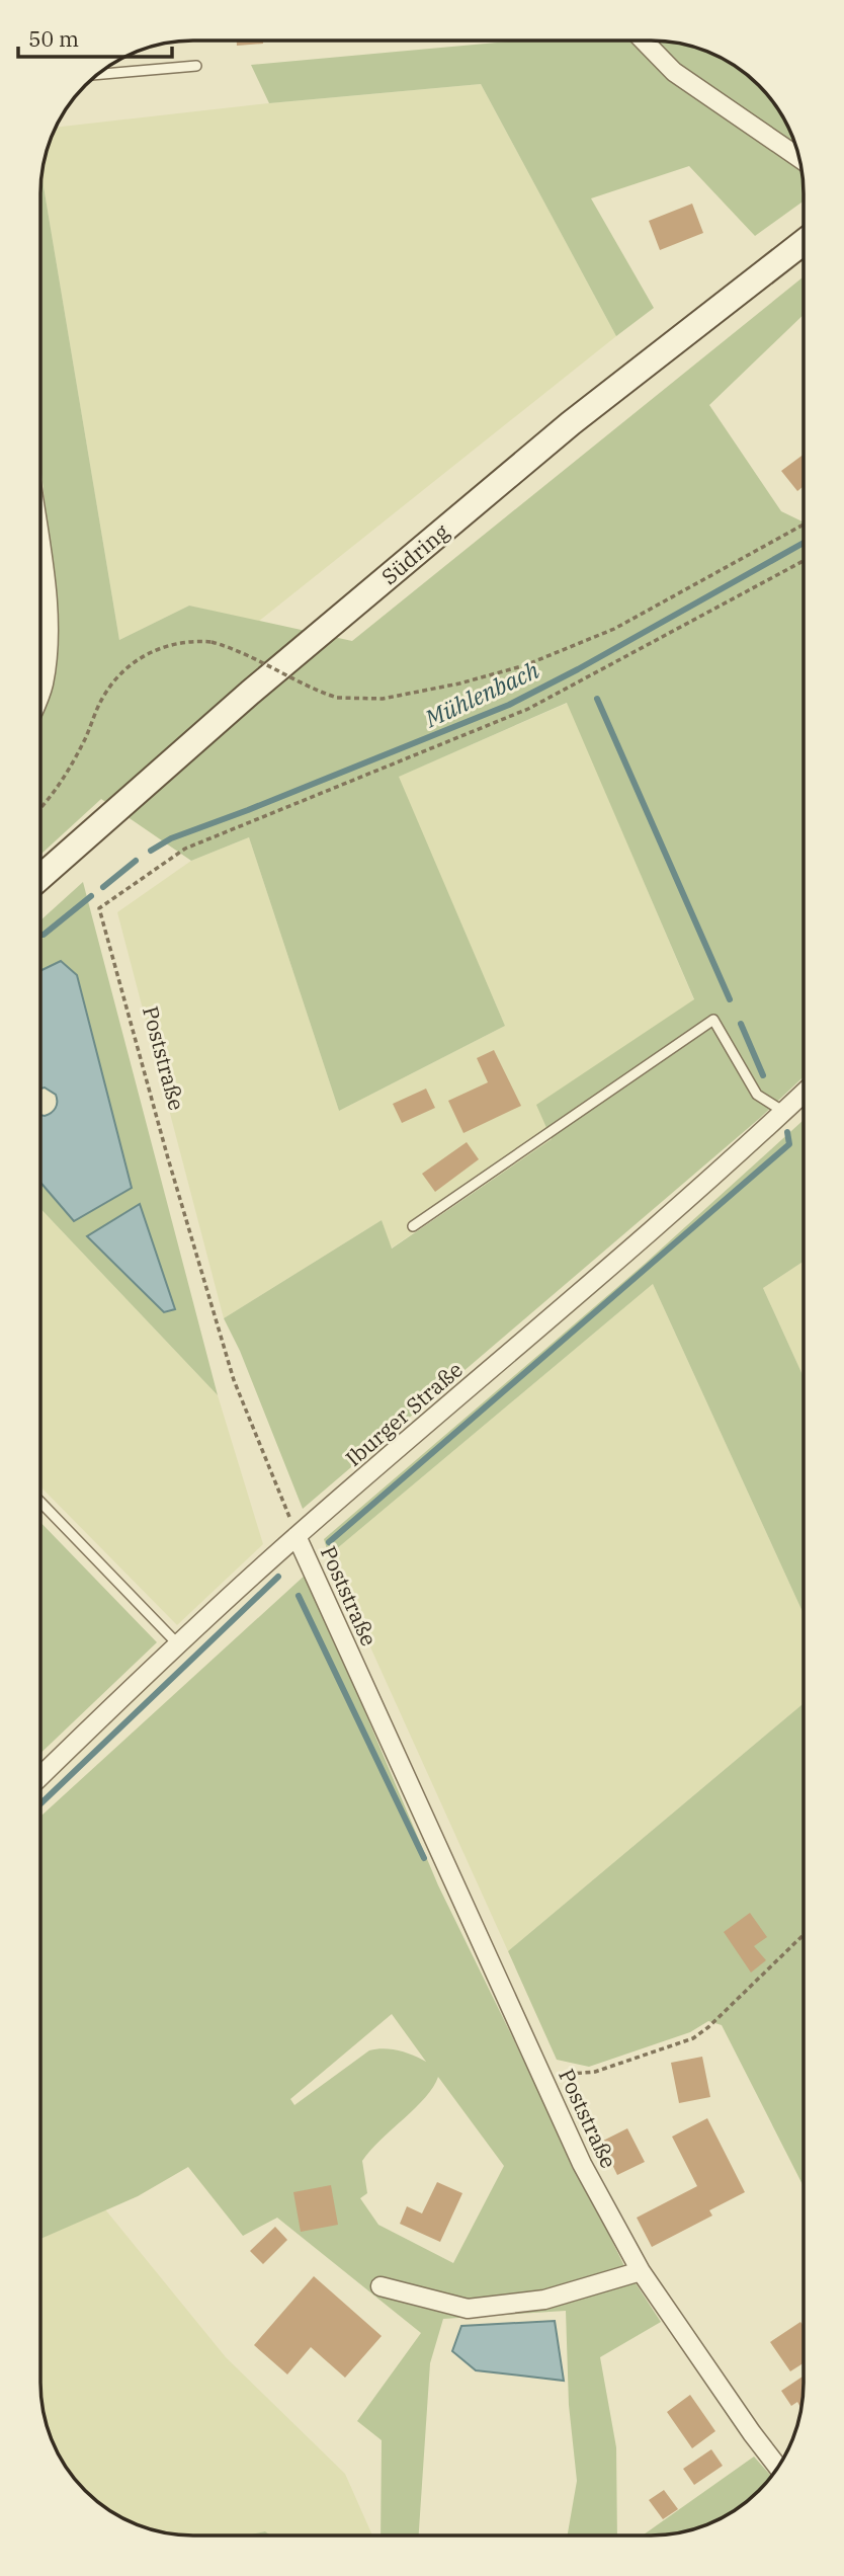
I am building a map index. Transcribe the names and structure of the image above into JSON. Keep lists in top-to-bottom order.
{
  "streets": {
    "main road": ["Südring"],
    "street": ["Poststraße", "Iburger Straße"]
  },
  "crossings": [
    ["Poststraße", "Iburger Straße"]
  ],
  "water": ["Mühlenbach"],
  "scale_bar": "50 m"
}
